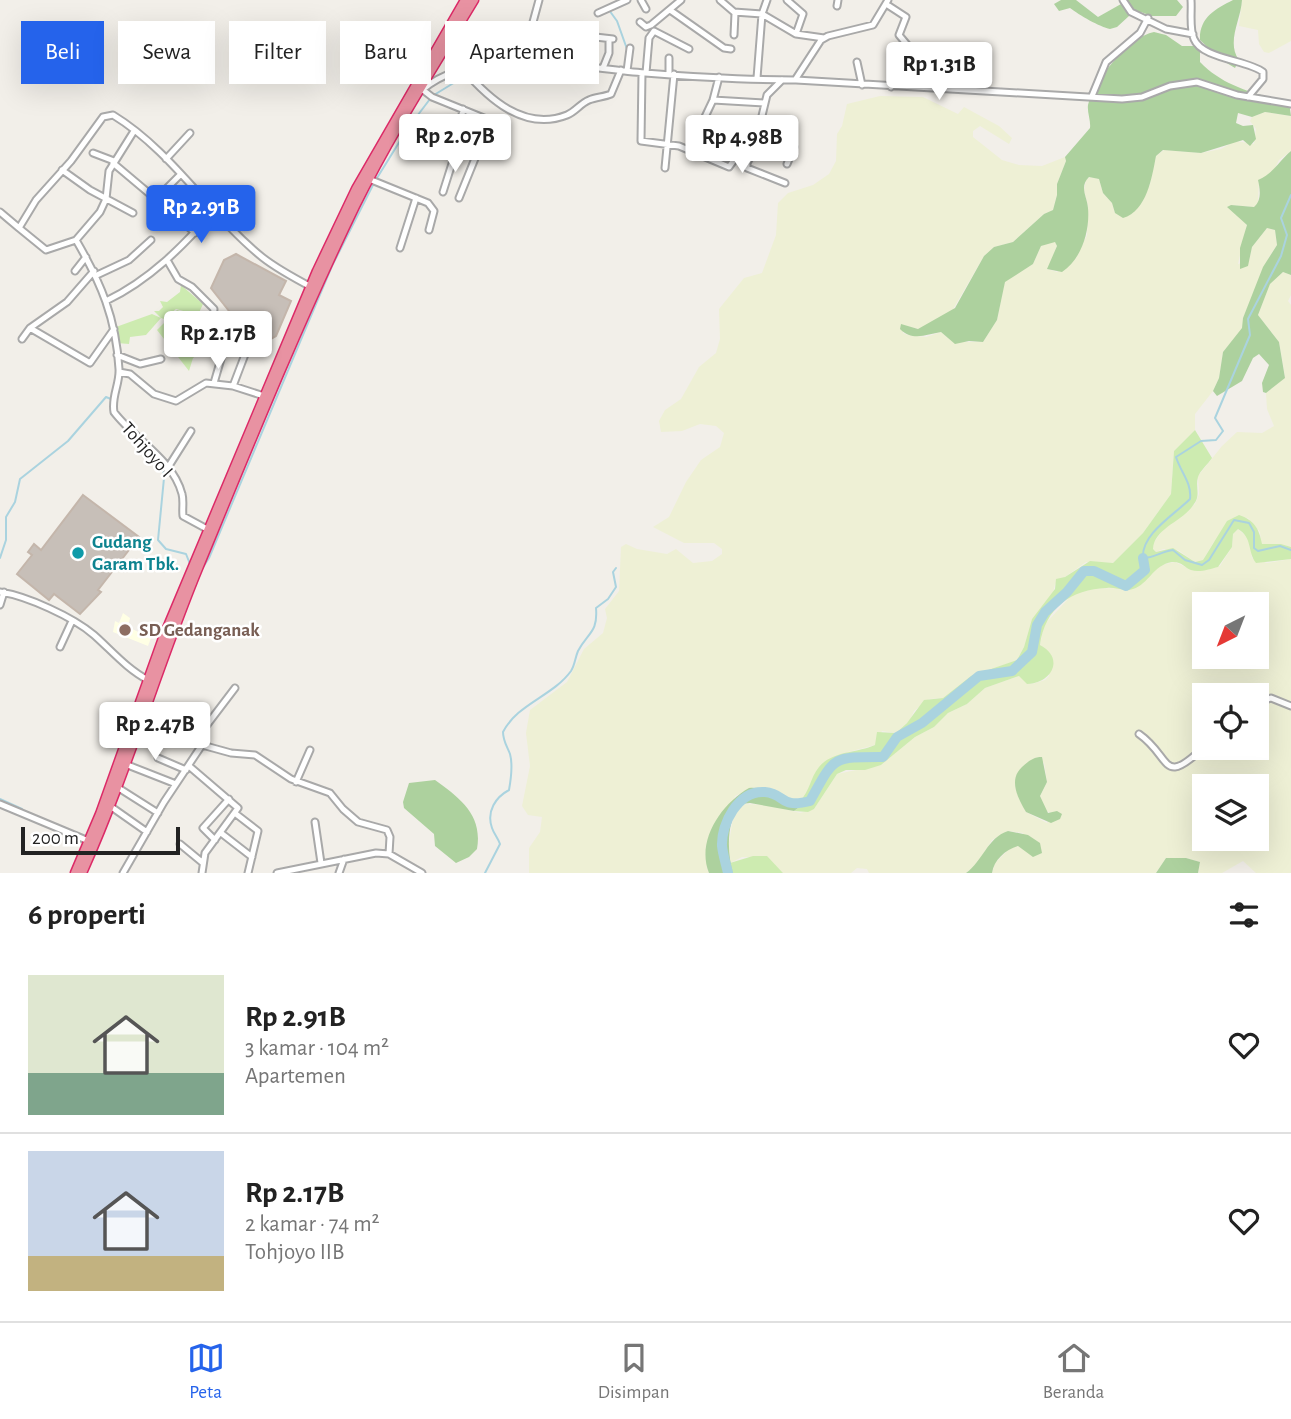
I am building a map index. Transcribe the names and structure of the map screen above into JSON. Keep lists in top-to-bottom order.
{
  "streets": {
    "street": ["Tohjoyo I"]
  },
  "places": ["Gudang Garam Tbk.", "SD Gedanganak"],
  "scale_bar": "200 m",
  "north": "bottom left",
  "page": {
    "chip": [
      "Beli",
      "Sewa",
      "Filter",
      "Baru",
      "Apartemen"
    ],
    "price": [
      "Rp 1.31B",
      "Rp 2.07B",
      "Rp 4.98B",
      "Rp 2.91B",
      "Rp 2.17B",
      "Rp 2.47B"
    ],
    "scale": "200 m",
    "heading": "6 properti",
    "list": [
      {
        "name": "Rp 2.91B",
        "note": "3 kamar · 104 m² · Apartemen"
      },
      {
        "name": "Rp 2.17B",
        "note": "2 kamar · 74 m² · Tohjoyo IIB"
      }
    ],
    "tabs": ["Peta", "Disimpan", "Beranda"]
  }
}
